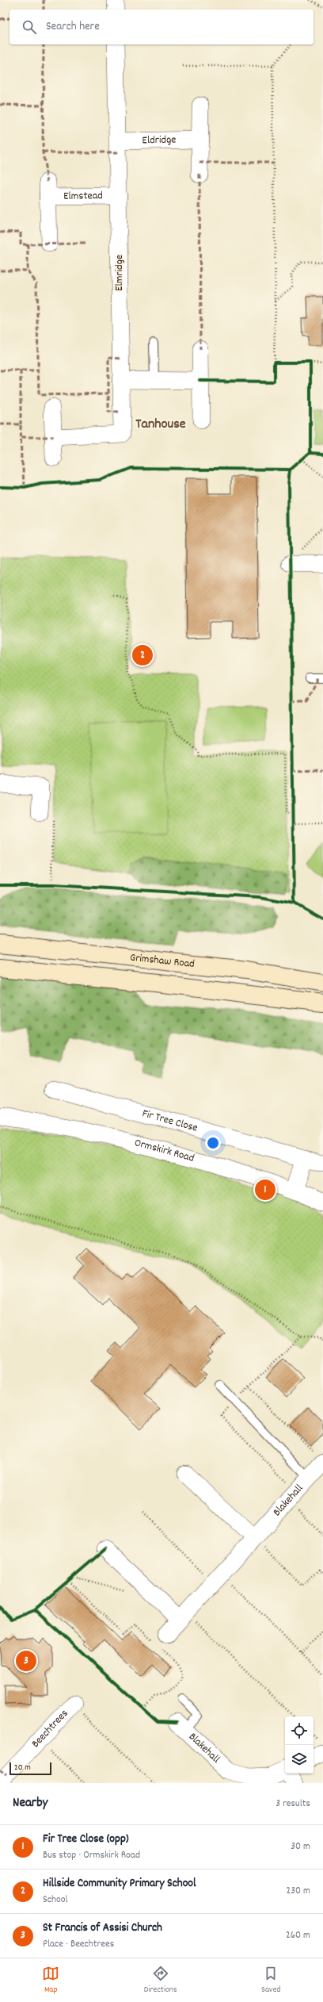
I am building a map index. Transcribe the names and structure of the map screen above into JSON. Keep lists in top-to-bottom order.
{
  "streets": {
    "main road": ["Grimshaw Road"],
    "street": [
      "Eldridge",
      "Elmstead",
      "Elmridge",
      "Fir Tree Close",
      "Ormskirk Road",
      "Blakehall",
      "Beechtrees"
    ]
  },
  "crossings": [
    ["Eldridge", "Elmridge"],
    ["Elmstead", "Elmridge"]
  ],
  "districts": ["Tanhouse"],
  "scale_bar": "20 m",
  "page": {
    "search": "Search here",
    "pins": ["2", "1", "3"],
    "scale": "20 m",
    "heading": ["Nearby", "3 results"],
    "list": [
      {
        "mark": "1",
        "name": "Fir Tree Close (opp)",
        "note": "Bus stop · Ormskirk Road",
        "value": "30 m"
      },
      {
        "mark": "2",
        "name": "Hillside Community Primary School",
        "note": "School",
        "value": "230 m"
      },
      {
        "mark": "3",
        "name": "St Francis of Assisi Church",
        "note": "Place · Beechtrees",
        "value": "260 m"
      }
    ],
    "nav": ["Map", "Directions", "Saved"]
  }
}
